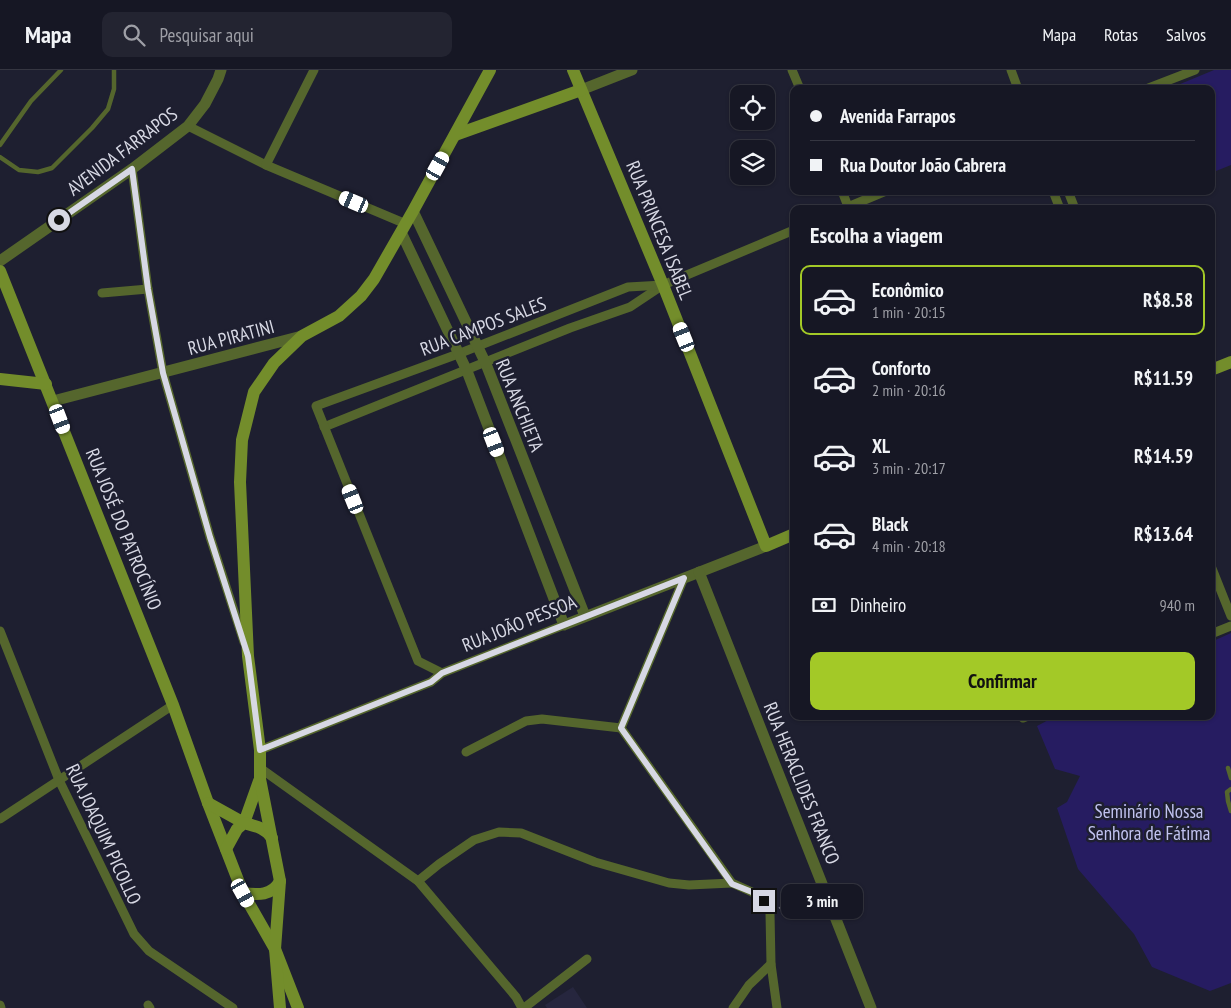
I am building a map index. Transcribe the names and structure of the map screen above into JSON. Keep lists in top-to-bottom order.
{
  "streets": {
    "main road": ["RUA PRINCESA ISABEL", "RUA JOSÉ DO PATROCÍNIO", "RUA JOÃO PESSOA"],
    "street": [
      "AVENIDA FARRAPOS",
      "RUA CAMPOS SALES",
      "RUA PIRATINI",
      "RUA ANCHIETA",
      "RUA HERACLIDES FRANCO",
      "RUA JOAQUIM PICOLLO"
    ]
  },
  "crossings": [
    ["RUA PRINCESA ISABEL", "RUA CAMPOS SALES"],
    ["RUA PRINCESA ISABEL", "RUA JOÃO PESSOA"],
    ["RUA CAMPOS SALES", "RUA ANCHIETA"],
    ["RUA PIRATINI", "RUA JOSÉ DO PATROCÍNIO"],
    ["RUA ANCHIETA", "RUA JOÃO PESSOA"],
    ["RUA JOÃO PESSOA", "RUA HERACLIDES FRANCO"]
  ],
  "parks": ["Seminário Nossa Senhora de Fátima"],
  "page": {
    "header": "Mapa",
    "search": "Pesquisar aqui",
    "nav": ["Mapa", "Rotas", "Salvos"],
    "banner": ["Avenida Farrapos", "Rua Doutor João Cabrera"],
    "heading": "Escolha a viagem",
    "list": [
      {
        "name": "Econômico",
        "note": "1 min · 20:15",
        "value": "R$8.58"
      },
      {
        "name": "Conforto",
        "note": "2 min · 20:16",
        "value": "R$11.59"
      },
      {
        "name": "XL",
        "note": "3 min · 20:17",
        "value": "R$14.59"
      },
      {
        "name": "Black",
        "note": "4 min · 20:18",
        "value": "R$13.64"
      }
    ],
    "pay": ["Dinheiro", "940 m"],
    "buttons": "Confirmar",
    "bubble": "3 min"
  }
}
